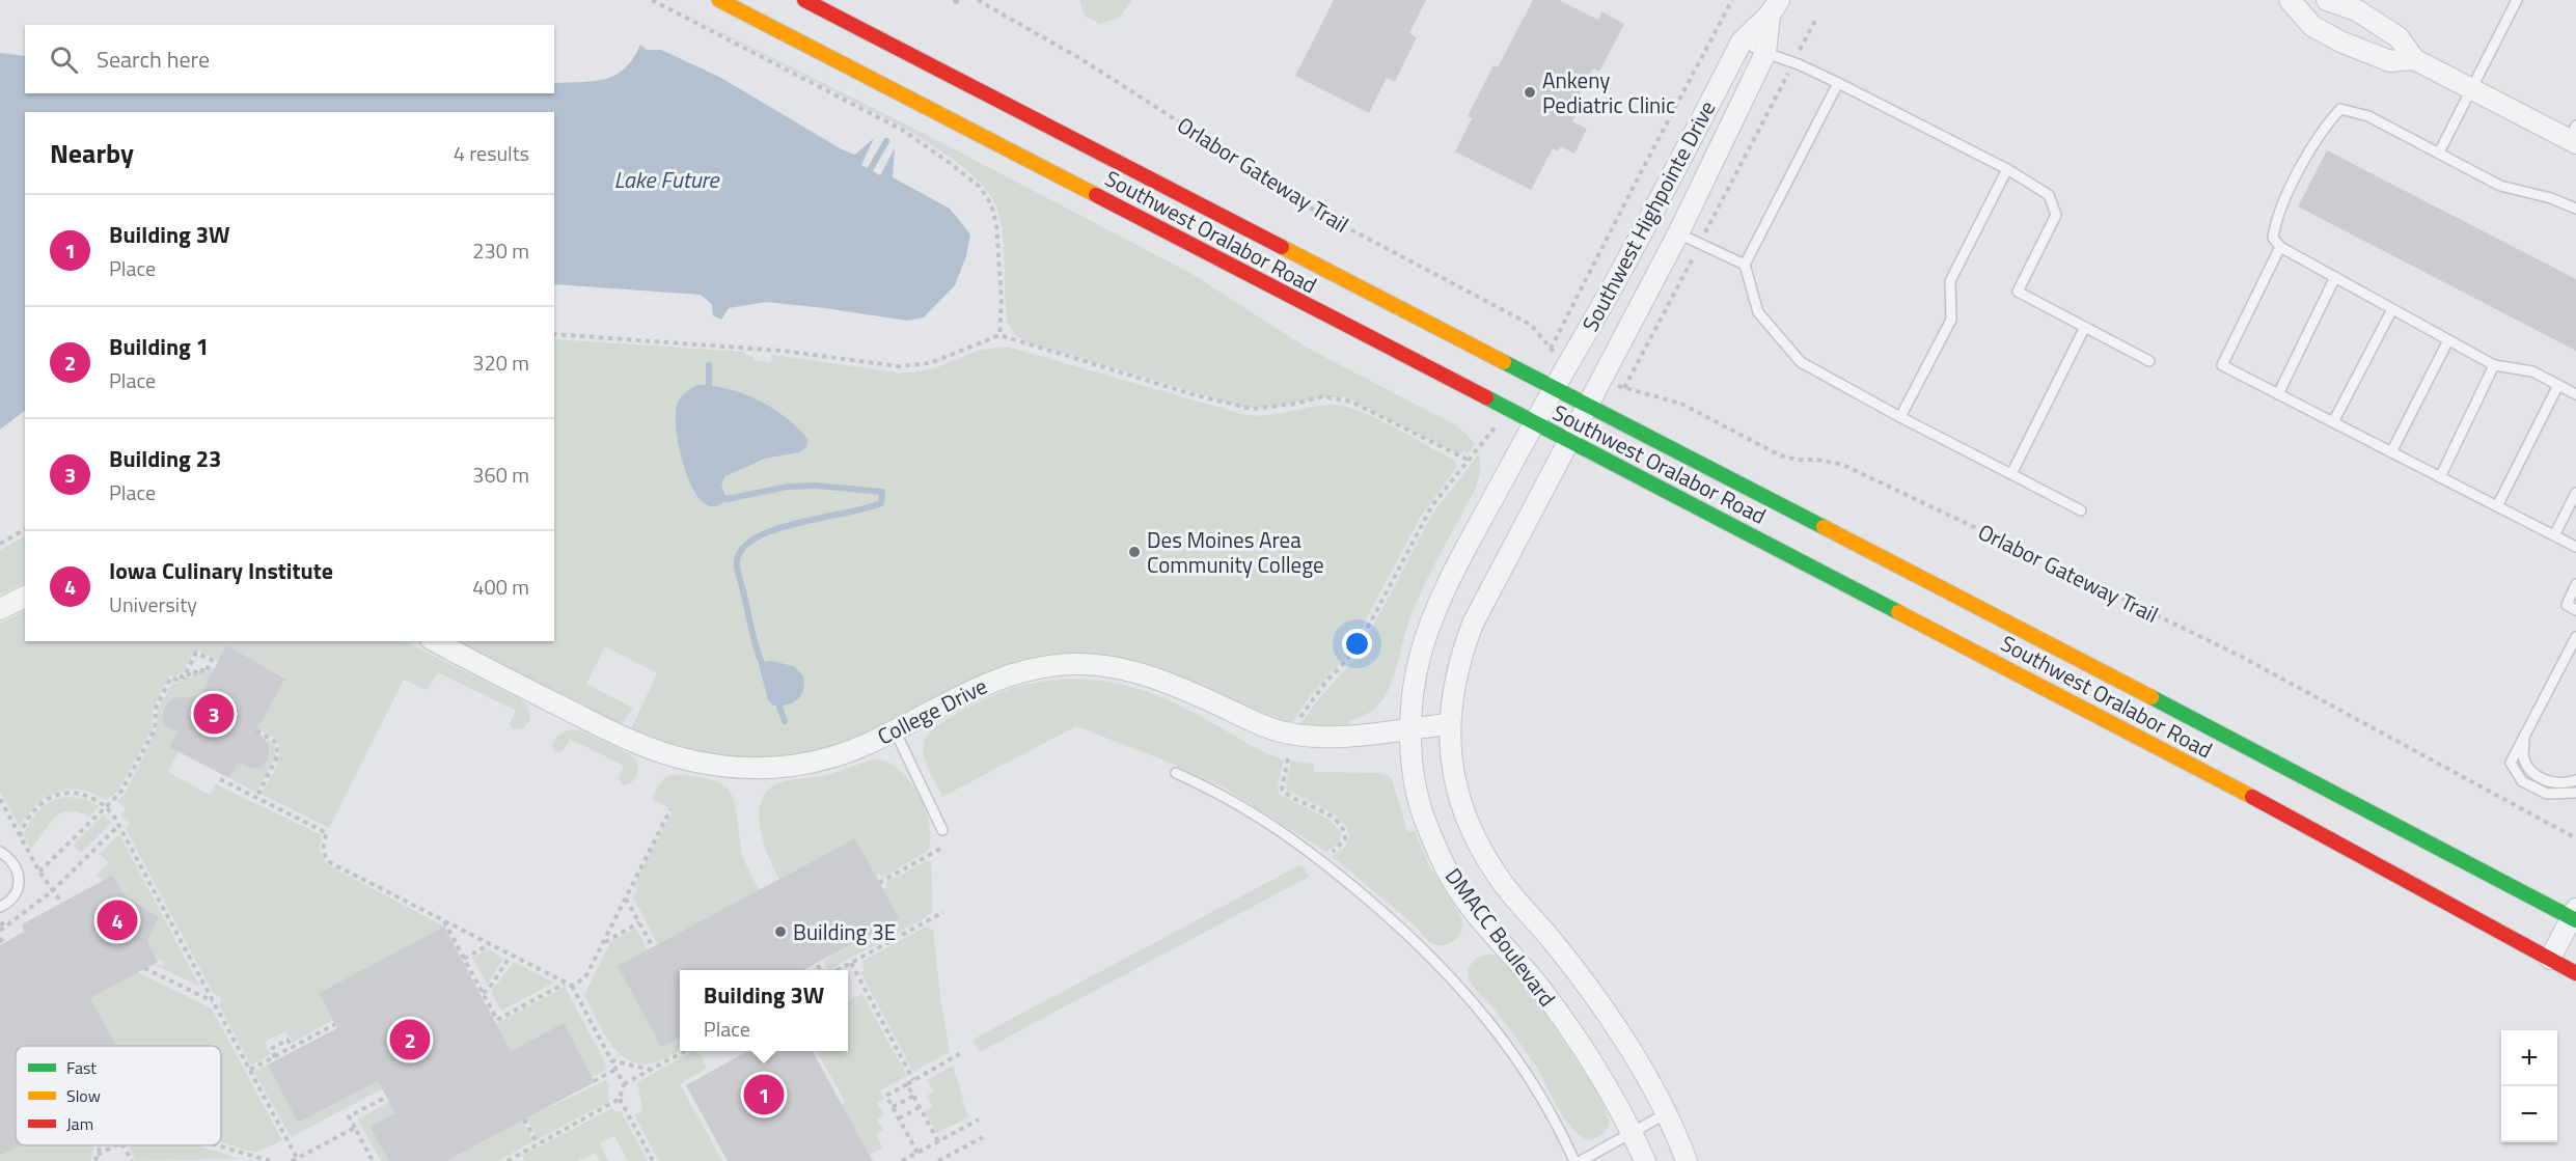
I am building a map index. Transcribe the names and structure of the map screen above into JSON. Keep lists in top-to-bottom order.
{
  "streets": {
    "main road": ["Southwest Oralabor Road"],
    "street": ["Southwest Highpointe Drive", "College Drive", "DMACC Boulevard"],
    "path": ["Orlabor Gateway Trail"]
  },
  "crossings": [
    ["Orlabor Gateway Trail", "Southwest Highpointe Drive"],
    ["Southwest Highpointe Drive", "Southwest Oralabor Road"],
    ["Southwest Highpointe Drive", "DMACC Boulevard"],
    ["Southwest Oralabor Road", "DMACC Boulevard"],
    ["College Drive", "DMACC Boulevard"]
  ],
  "water": ["Lake Future"],
  "places": ["Ankeny Pediatric Clinic", "Des Moines Area Community College", "Building 3E"],
  "legend": ["Fast", "Slow", "Jam"],
  "page": {
    "search": "Search here",
    "heading": ["Nearby", "4 results"],
    "list": [
      {
        "mark": "1",
        "name": "Building 3W",
        "note": "Place",
        "value": "230 m"
      },
      {
        "mark": "2",
        "name": "Building 1",
        "note": "Place",
        "value": "320 m"
      },
      {
        "mark": "3",
        "name": "Building 23",
        "note": "Place",
        "value": "360 m"
      },
      {
        "mark": "4",
        "name": "Iowa Culinary Institute",
        "note": "University",
        "value": "400 m"
      }
    ],
    "pins": [
      "3",
      "4",
      "2",
      "1"
    ],
    "popup": ["Building 3W", "Place"],
    "map_buttons": ["+", "−"]
  }
}
